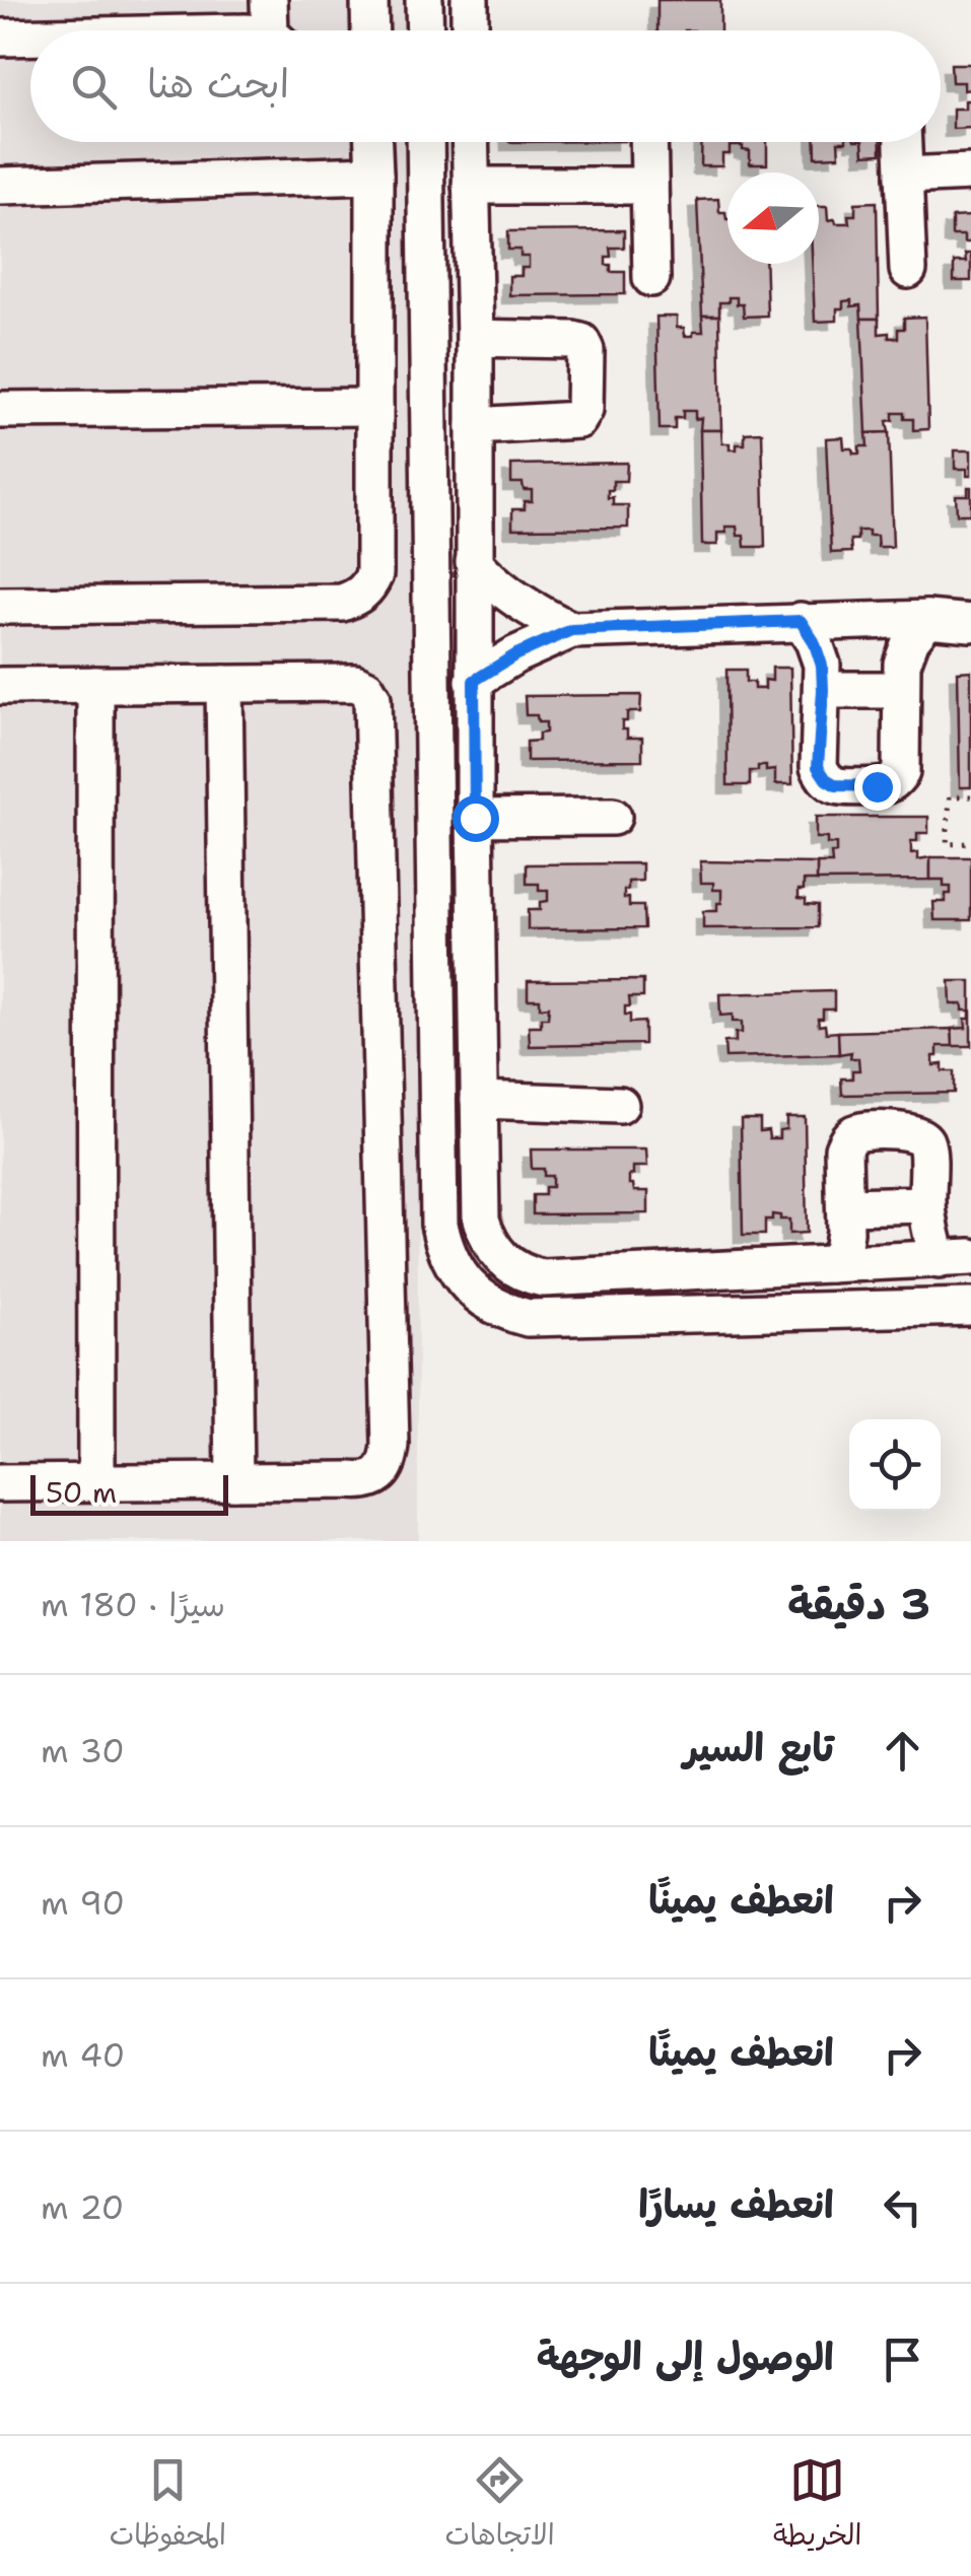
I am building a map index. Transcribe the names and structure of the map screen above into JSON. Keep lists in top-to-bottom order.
{
  "scale_bar": "50 m",
  "north": "left",
  "page": {
    "search": "ابحث هنا",
    "scale": "50 m",
    "heading": ["3 دقيقة", "سيرًا · 180 m"],
    "list": [
      ["تابع السير", "30 m"],
      ["انعطف يمينًا", "90 m"],
      ["انعطف يمينًا", "40 m"],
      ["انعطف يسارًا", "20 m"],
      "الوصول إلى الوجهة"
    ],
    "nav": ["الخريطة", "الاتجاهات", "المحفوظات"]
  }
}
